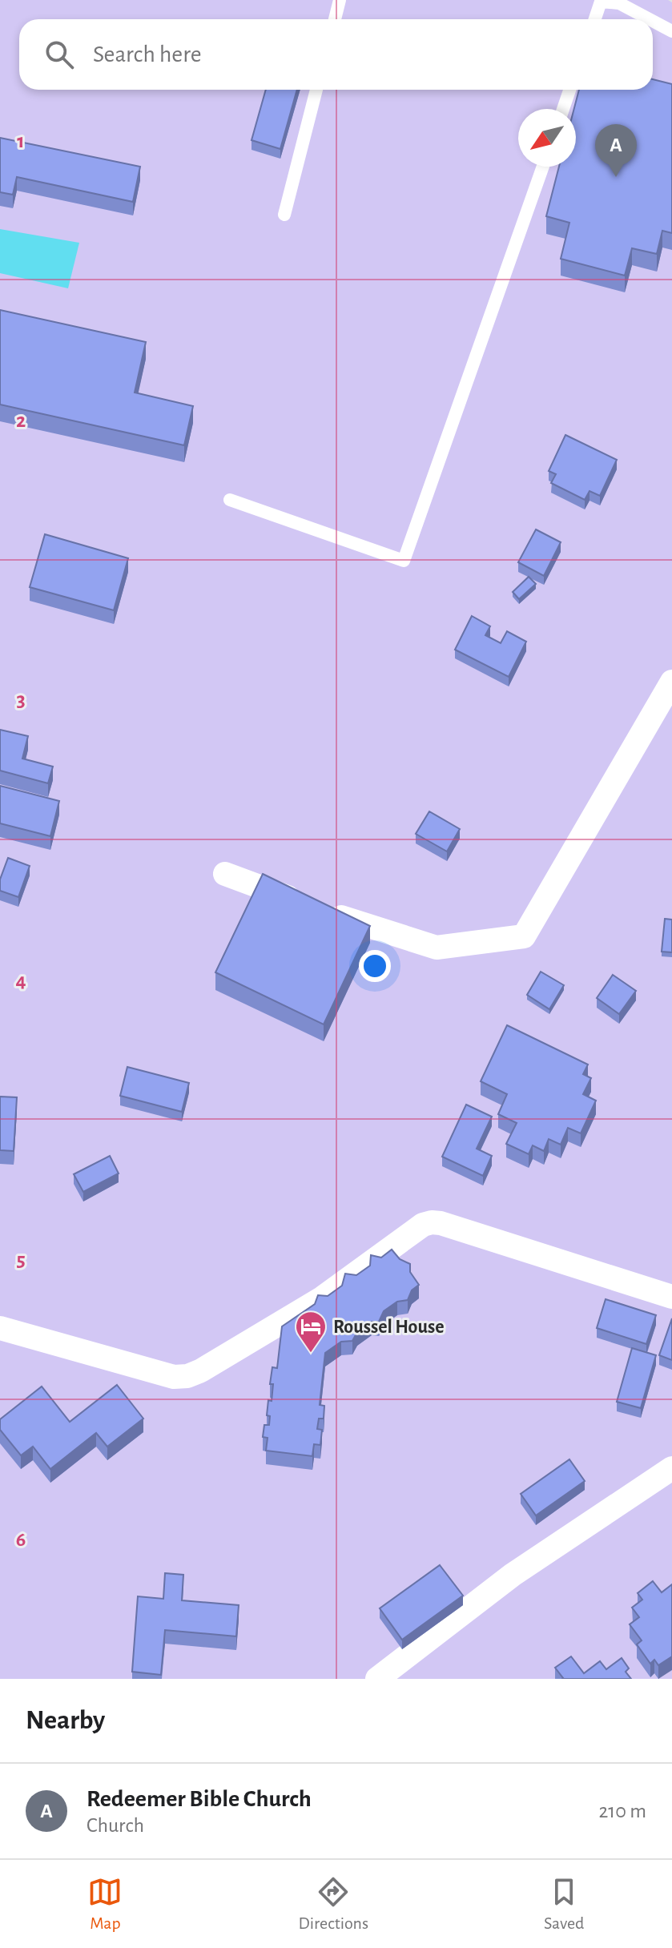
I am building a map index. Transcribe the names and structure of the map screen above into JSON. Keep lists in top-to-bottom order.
{
  "places": {
    "hotel": ["Roussel House"]
  },
  "north": "bottom left",
  "page": {
    "search": "Search here",
    "pins": "A",
    "heading": "Nearby",
    "list": [
      {
        "mark": "A",
        "name": "Redeemer Bible Church",
        "note": "Church",
        "value": "210 m"
      }
    ],
    "nav": ["Map", "Directions", "Saved"]
  },
  "grid": {
    "rows": [
      "1",
      "2",
      "3",
      "4",
      "5",
      "6"
    ]
  }
}
